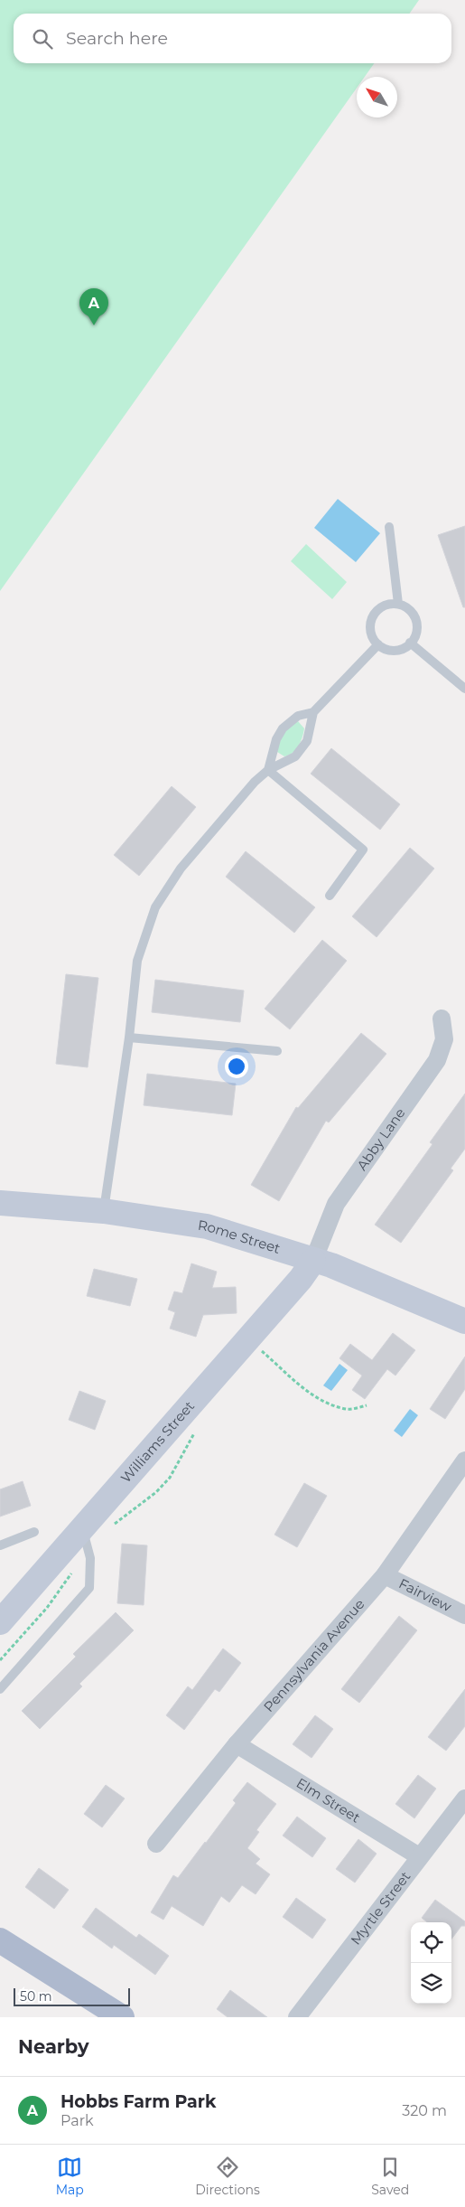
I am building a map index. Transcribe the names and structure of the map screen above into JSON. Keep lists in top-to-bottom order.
{
  "streets": {
    "street": [
      "Abby Lane",
      "Rome Street",
      "Williams Street",
      "Fairview",
      "Pennsylvania Avenue",
      "Elm Street",
      "Myrtle Street"
    ]
  },
  "crossings": [
    ["Abby Lane", "Rome Street"],
    ["Abby Lane", "Williams Street"],
    ["Rome Street", "Williams Street"],
    ["Fairview", "Pennsylvania Avenue"],
    ["Pennsylvania Avenue", "Elm Street"],
    ["Elm Street", "Myrtle Street"]
  ],
  "scale_bar": "50 m",
  "north": "top left",
  "page": {
    "search": "Search here",
    "pins": "A",
    "scale": "50 m",
    "heading": "Nearby",
    "list": [
      {
        "mark": "A",
        "name": "Hobbs Farm Park",
        "note": "Park",
        "value": "320 m"
      }
    ],
    "nav": ["Map", "Directions", "Saved"]
  }
}
